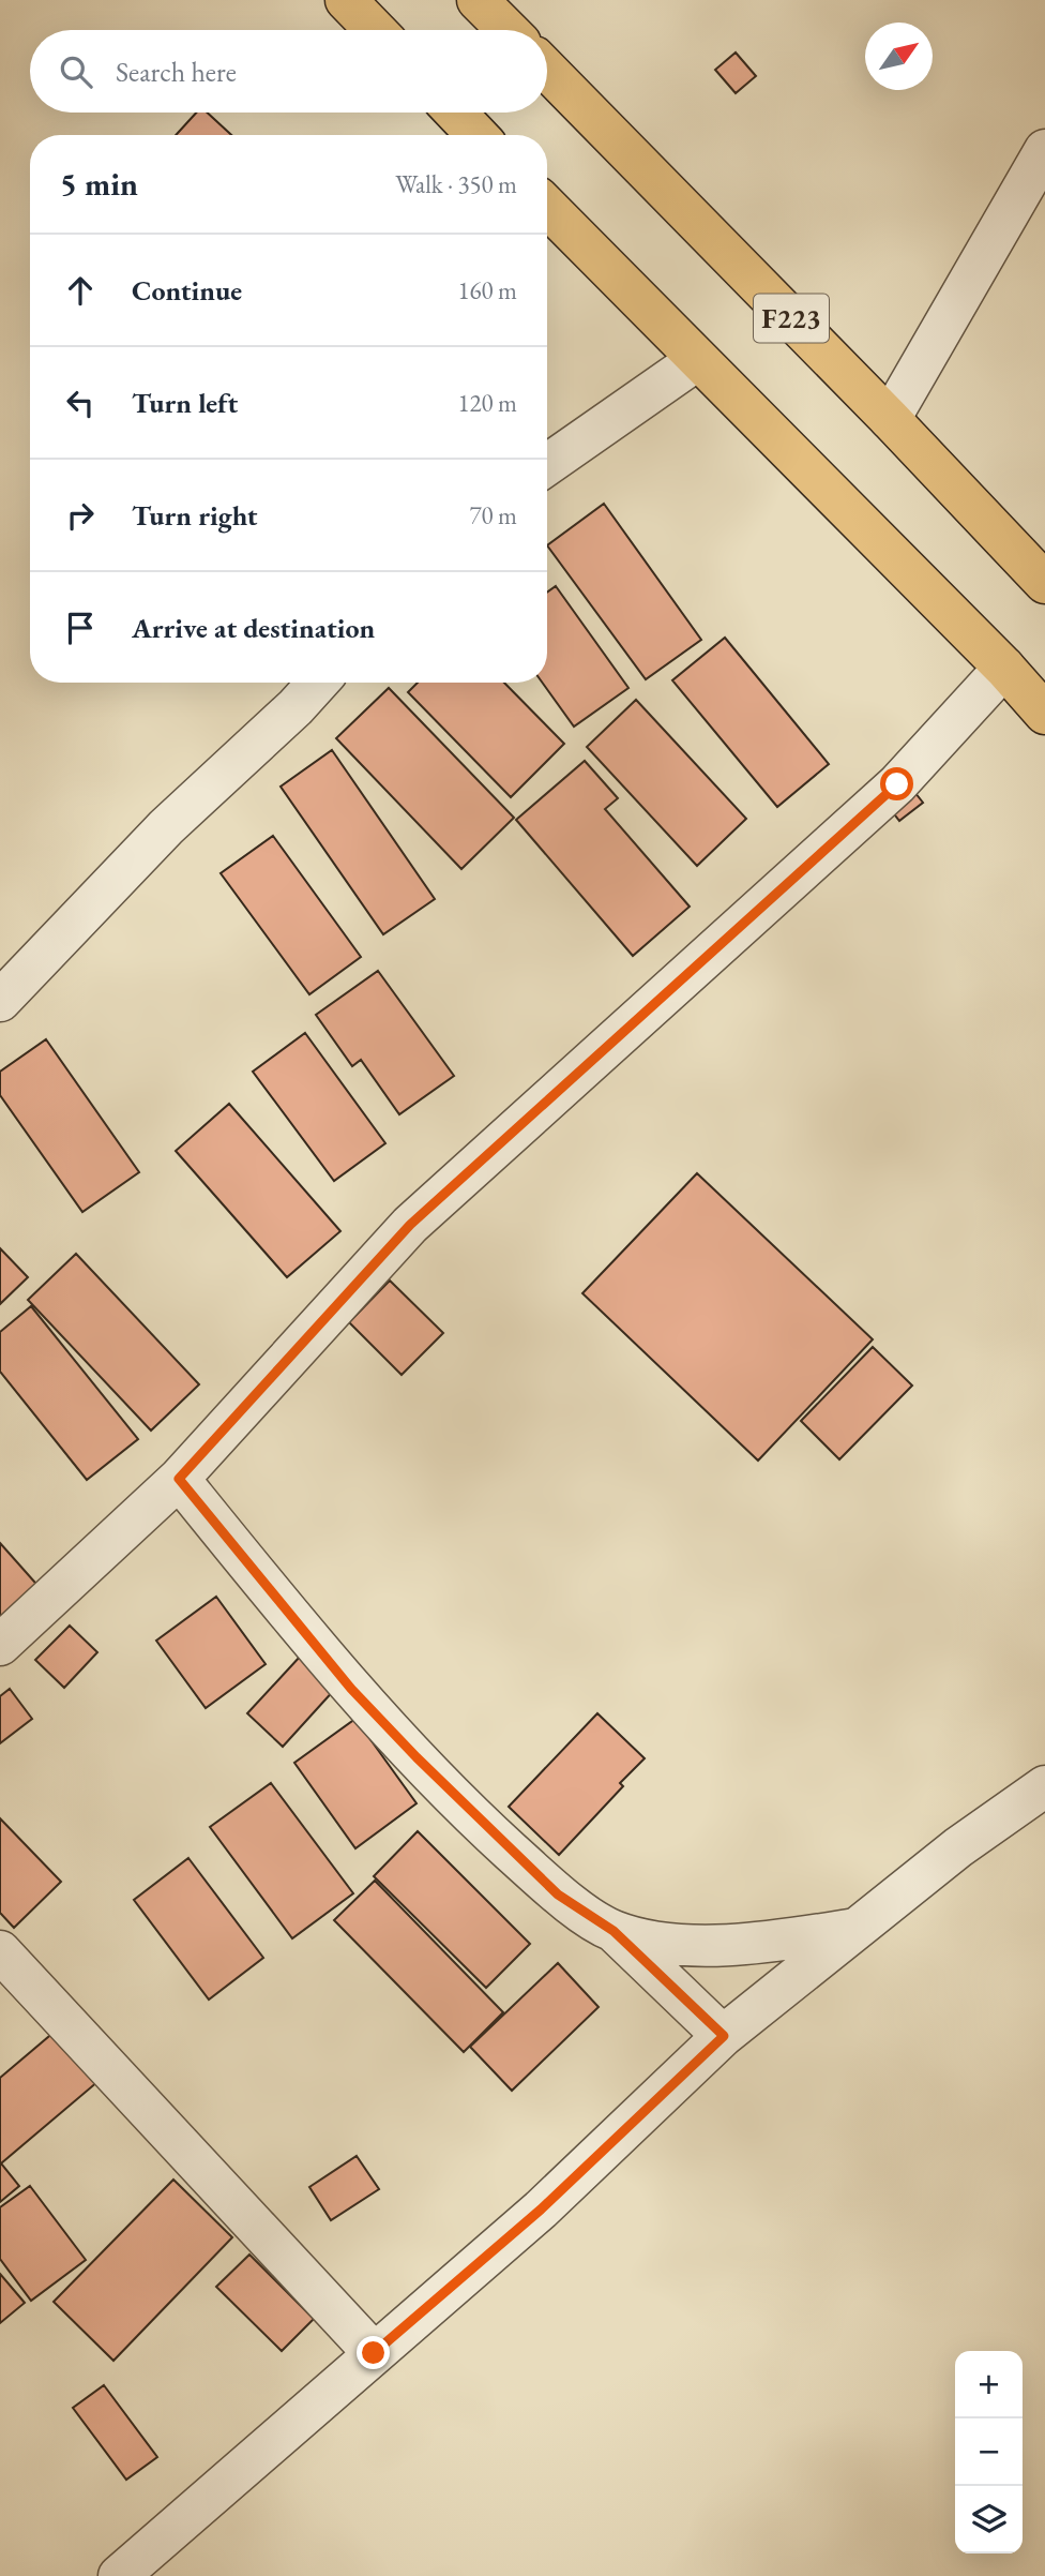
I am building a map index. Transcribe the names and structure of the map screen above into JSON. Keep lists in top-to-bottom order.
{
  "streets": {
    "main road": ["F223"]
  },
  "north": "top right",
  "page": {
    "search": "Search here",
    "heading": ["5 min", "Walk · 350 m"],
    "list": [
      ["Continue", "160 m"],
      ["Turn left", "120 m"],
      ["Turn right", "70 m"],
      "Arrive at destination"
    ],
    "map_buttons": ["+", "−"]
  }
}
